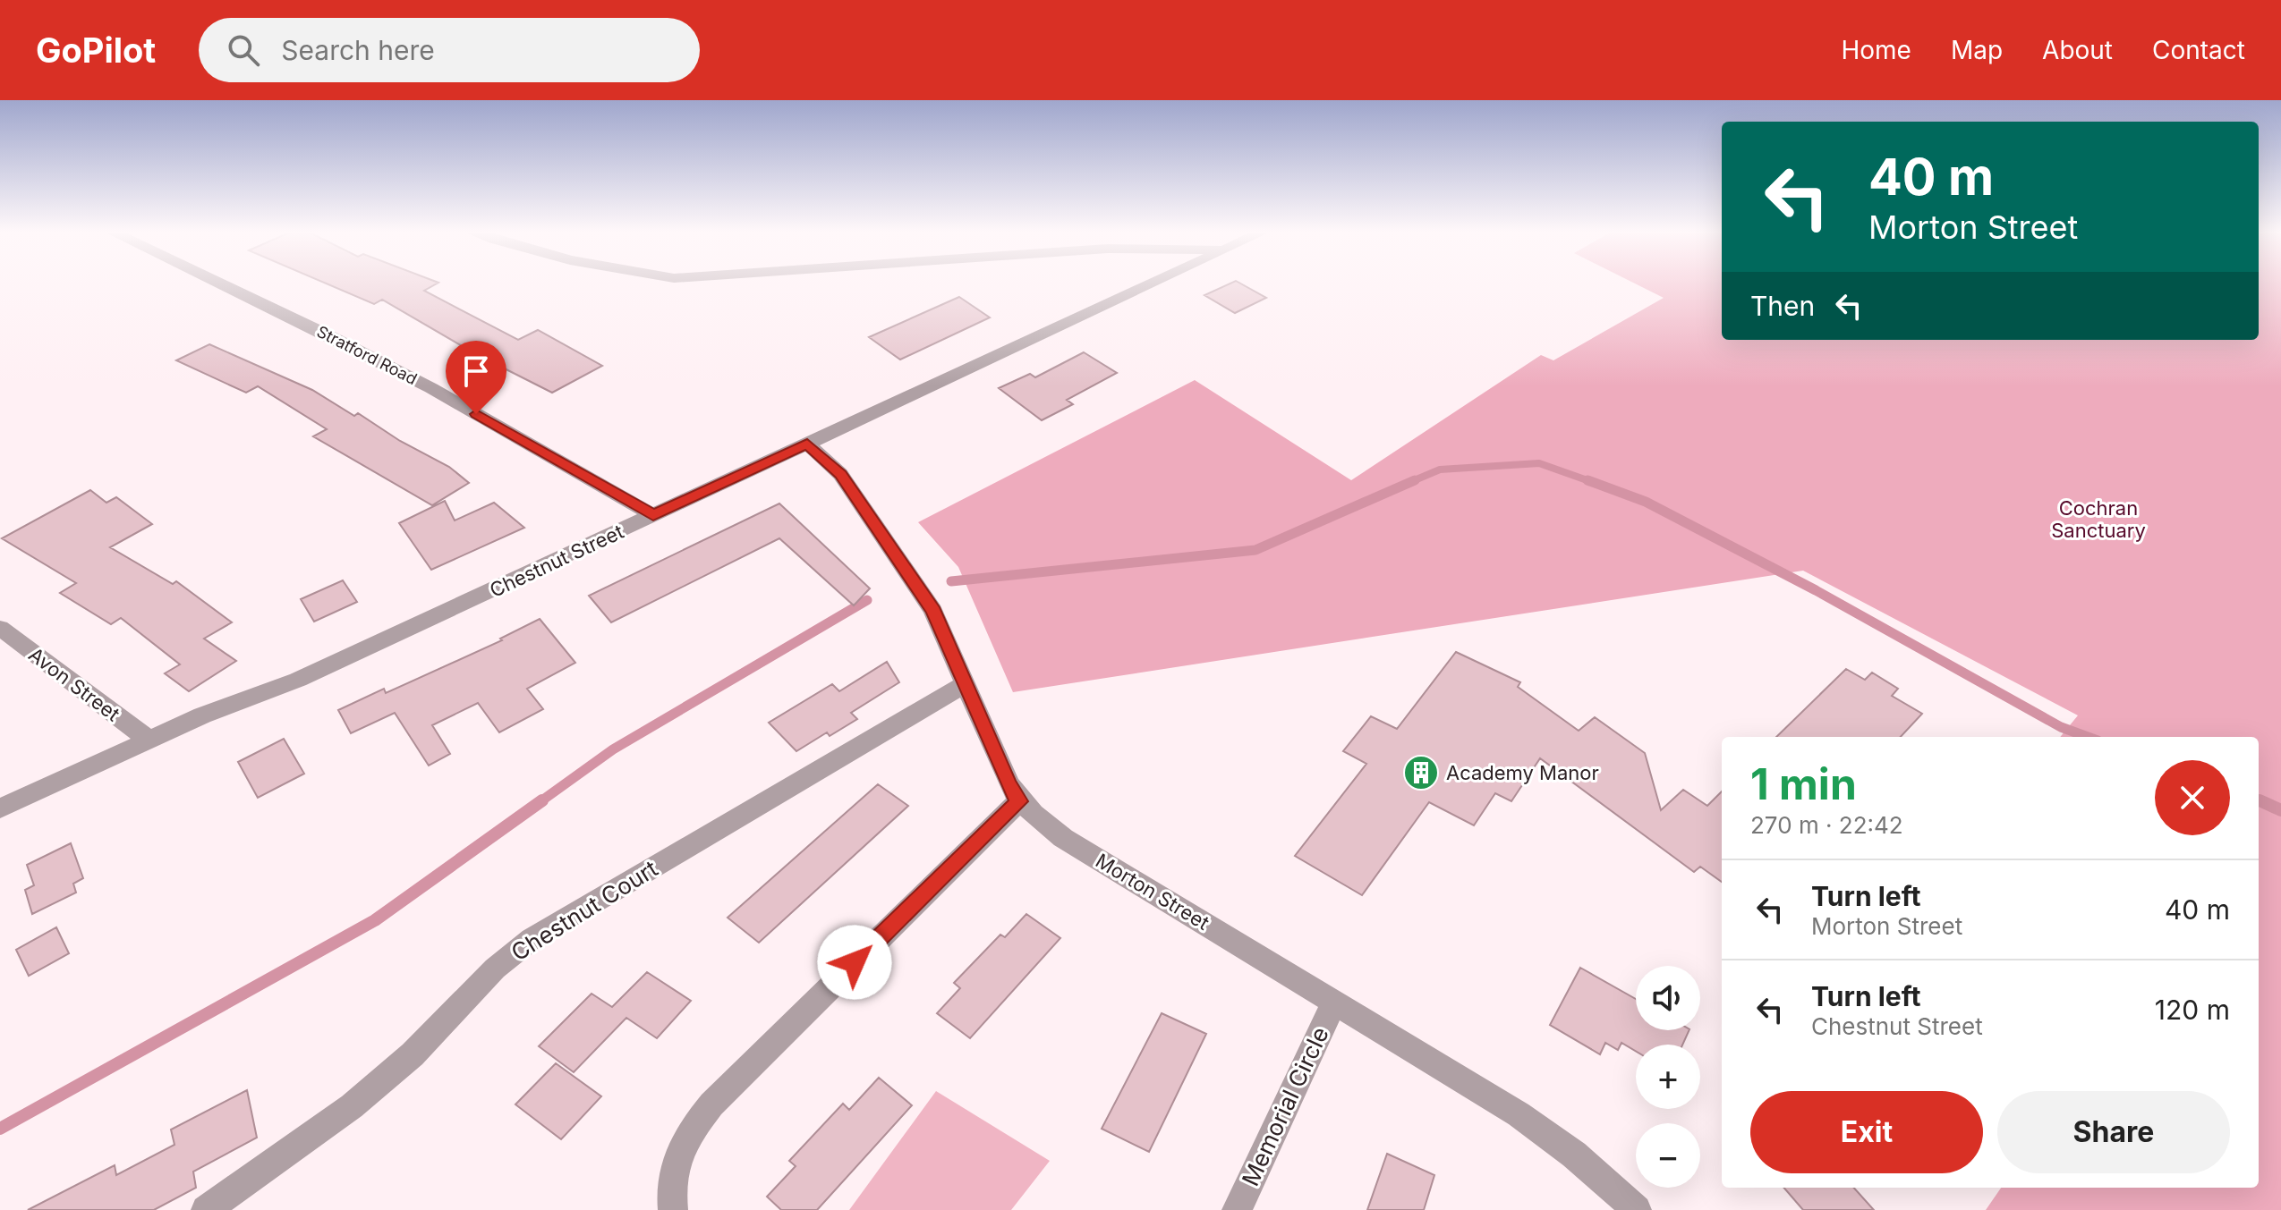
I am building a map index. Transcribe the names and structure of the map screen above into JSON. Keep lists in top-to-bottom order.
{
  "streets": {
    "street": [
      "Stratford Road",
      "Chestnut Street",
      "Avon Street",
      "Morton Street",
      "Chestnut Court",
      "Memorial Circle"
    ]
  },
  "crossings": [
    ["Stratford Road", "Chestnut Street"],
    ["Chestnut Street", "Avon Street"],
    ["Chestnut Street", "Morton Street"],
    ["Morton Street", "Chestnut Court"],
    ["Morton Street", "Memorial Circle"]
  ],
  "parks": ["Cochran Sanctuary"],
  "places": {
    "building": ["Academy Manor"]
  },
  "page": {
    "header": "GoPilot",
    "search": "Search here",
    "nav": [
      "Home",
      "Map",
      "About",
      "Contact"
    ],
    "turn": ["40 m", "Morton Street"],
    "then": "Then",
    "heading": ["1 min", "270 m · 22:42"],
    "list": [
      {
        "name": "Turn left",
        "note": "Morton Street",
        "value": "40 m"
      },
      {
        "name": "Turn left",
        "note": "Chestnut Street",
        "value": "120 m"
      }
    ],
    "map_buttons": ["+", "−"],
    "buttons": ["Exit", "Share"]
  }
}
